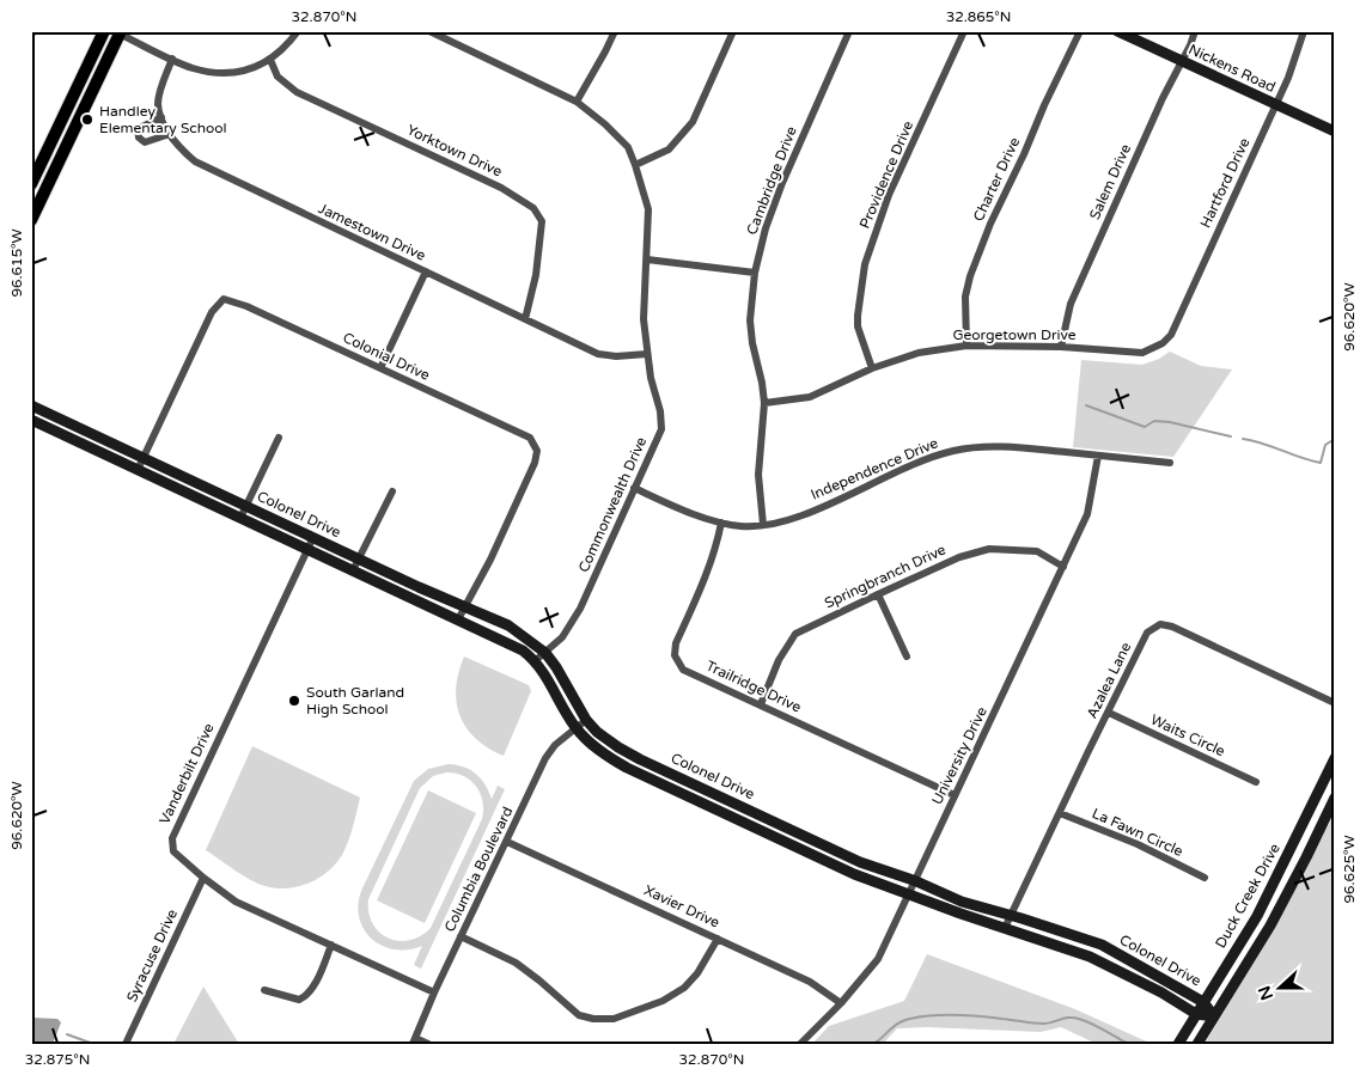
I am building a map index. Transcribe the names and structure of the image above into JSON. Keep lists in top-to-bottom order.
{
  "streets": {
    "street": [
      "Nickens Road",
      "Yorktown Drive",
      "Providence Drive",
      "Charter Drive",
      "Cambridge Drive",
      "Salem Drive",
      "Hartford Drive",
      "Jamestown Drive",
      "Georgetown Drive",
      "Colonial Drive",
      "Independence Drive",
      "Commonwealth Drive",
      "Colonel Drive",
      "Springbranch Drive",
      "Azalea Lane",
      "Trailridge Drive",
      "Waits Circle",
      "University Drive",
      "Vanderbilt Drive",
      "La Fawn Circle",
      "Columbia Boulevard",
      "Duck Creek Drive",
      "Xavier Drive",
      "Syracuse Drive"
    ]
  },
  "crossings": [
    ["Nickens Road", "Salem Drive"],
    ["Nickens Road", "Hartford Drive"],
    ["Yorktown Drive", "Jamestown Drive"],
    ["Providence Drive", "Georgetown Drive"],
    ["Charter Drive", "Georgetown Drive"],
    ["Cambridge Drive", "Georgetown Drive"],
    ["Cambridge Drive", "Independence Drive"],
    ["Salem Drive", "Georgetown Drive"],
    ["Hartford Drive", "Georgetown Drive"],
    ["Jamestown Drive", "Commonwealth Drive"],
    ["Colonial Drive", "Colonel Drive"],
    ["Independence Drive", "Commonwealth Drive"],
    ["Independence Drive", "Trailridge Drive"],
    ["Independence Drive", "University Drive"],
    ["Commonwealth Drive", "Colonel Drive"],
    ["Colonel Drive", "Azalea Lane"],
    ["Colonel Drive", "University Drive"],
    ["Colonel Drive", "Vanderbilt Drive"],
    ["Colonel Drive", "Columbia Boulevard"],
    ["Colonel Drive", "Duck Creek Drive"],
    ["Springbranch Drive", "Trailridge Drive"],
    ["Springbranch Drive", "University Drive"],
    ["Azalea Lane", "Waits Circle"],
    ["Azalea Lane", "La Fawn Circle"],
    ["Trailridge Drive", "University Drive"],
    ["University Drive", "Xavier Drive"],
    ["Vanderbilt Drive", "Columbia Boulevard"],
    ["Vanderbilt Drive", "Syracuse Drive"],
    ["Columbia Boulevard", "Xavier Drive"]
  ],
  "places": ["Handley Elementary School", "South Garland High School"],
  "north": "left",
  "coordinates": [
    "32.870°N",
    "32.865°N",
    "96.615°W",
    "96.620°W",
    "96.625°W",
    "32.875°N"
  ]
}
